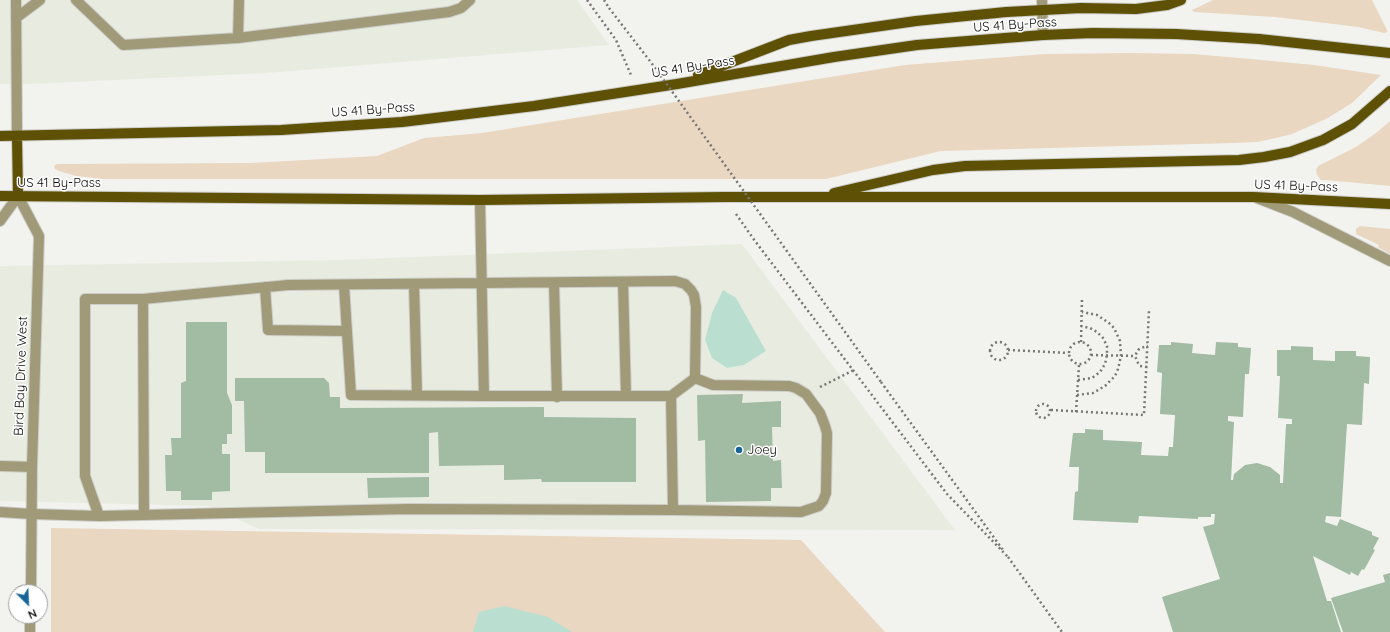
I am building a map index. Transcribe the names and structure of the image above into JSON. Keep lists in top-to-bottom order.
{
  "streets": {
    "main road": ["US 41 By-Pass"],
    "street": ["Bird Bay Drive West"]
  },
  "crossings": [
    ["US 41 By-Pass", "Bird Bay Drive West"]
  ],
  "places": ["Joey"],
  "north": "bottom right"
}
